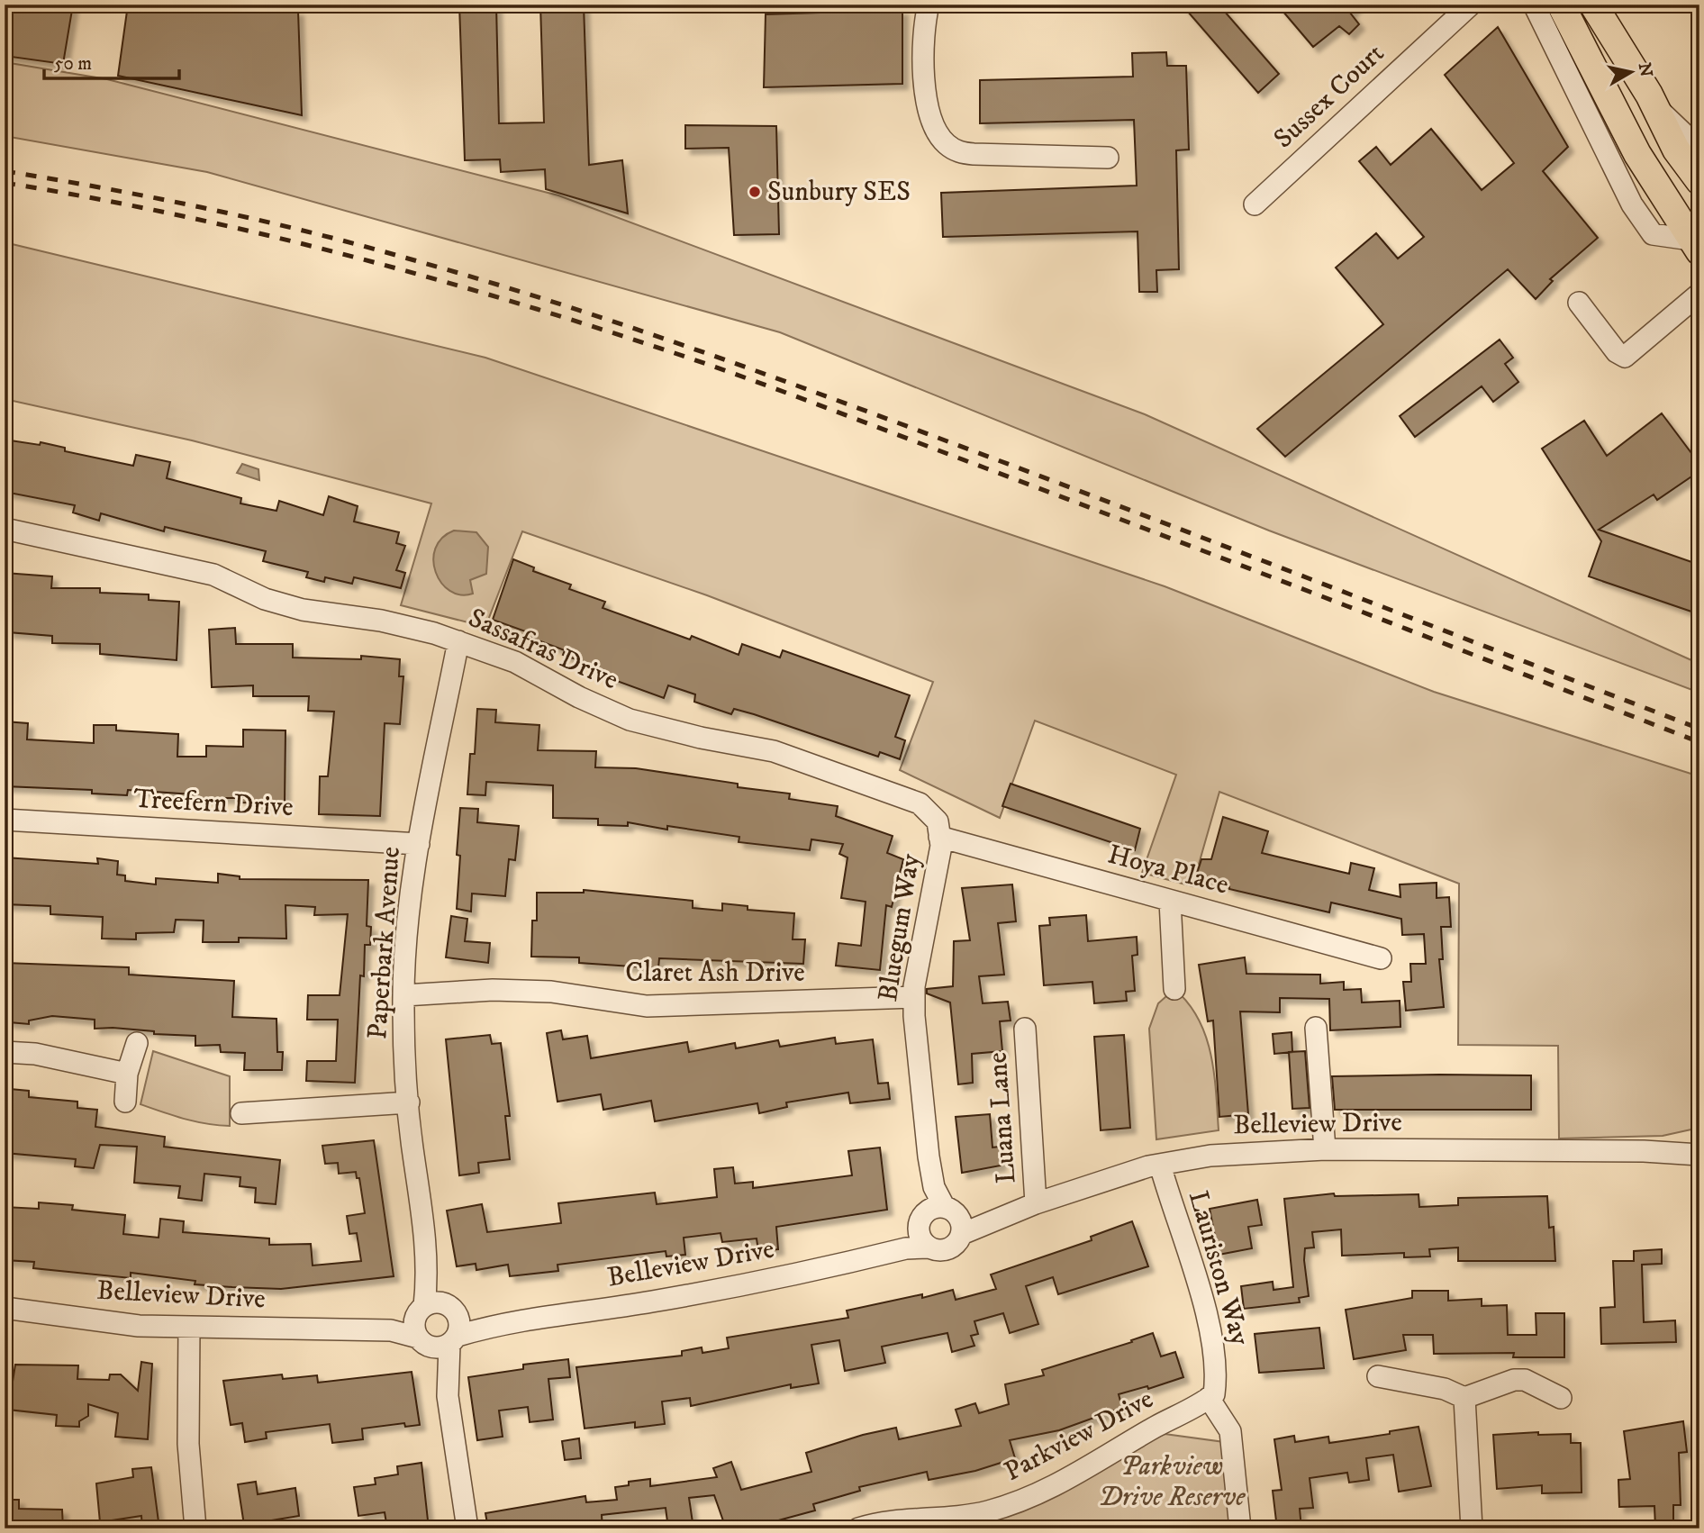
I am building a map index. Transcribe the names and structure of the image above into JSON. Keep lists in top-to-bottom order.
{
  "streets": {
    "street": [
      "Sussex Court",
      "Sassafras Drive",
      "Treefern Drive",
      "Hoya Place",
      "Bluegum Way",
      "Paperbark Avenue",
      "Claret Ash Drive",
      "Luana Lane",
      "Belleview Drive",
      "Lauriston Way",
      "Parkview Drive"
    ]
  },
  "crossings": [
    ["Sassafras Drive", "Hoya Place"],
    ["Sassafras Drive", "Bluegum Way"],
    ["Sassafras Drive", "Paperbark Avenue"],
    ["Treefern Drive", "Paperbark Avenue"],
    ["Hoya Place", "Bluegum Way"],
    ["Bluegum Way", "Claret Ash Drive"],
    ["Bluegum Way", "Belleview Drive"],
    ["Paperbark Avenue", "Claret Ash Drive"],
    ["Paperbark Avenue", "Belleview Drive"],
    ["Luana Lane", "Belleview Drive"],
    ["Belleview Drive", "Lauriston Way"],
    ["Lauriston Way", "Parkview Drive"]
  ],
  "parks": ["Parkview Drive Reserve"],
  "places": ["Sunbury SES"],
  "scale_bar": "50 m",
  "north": "right"
}
